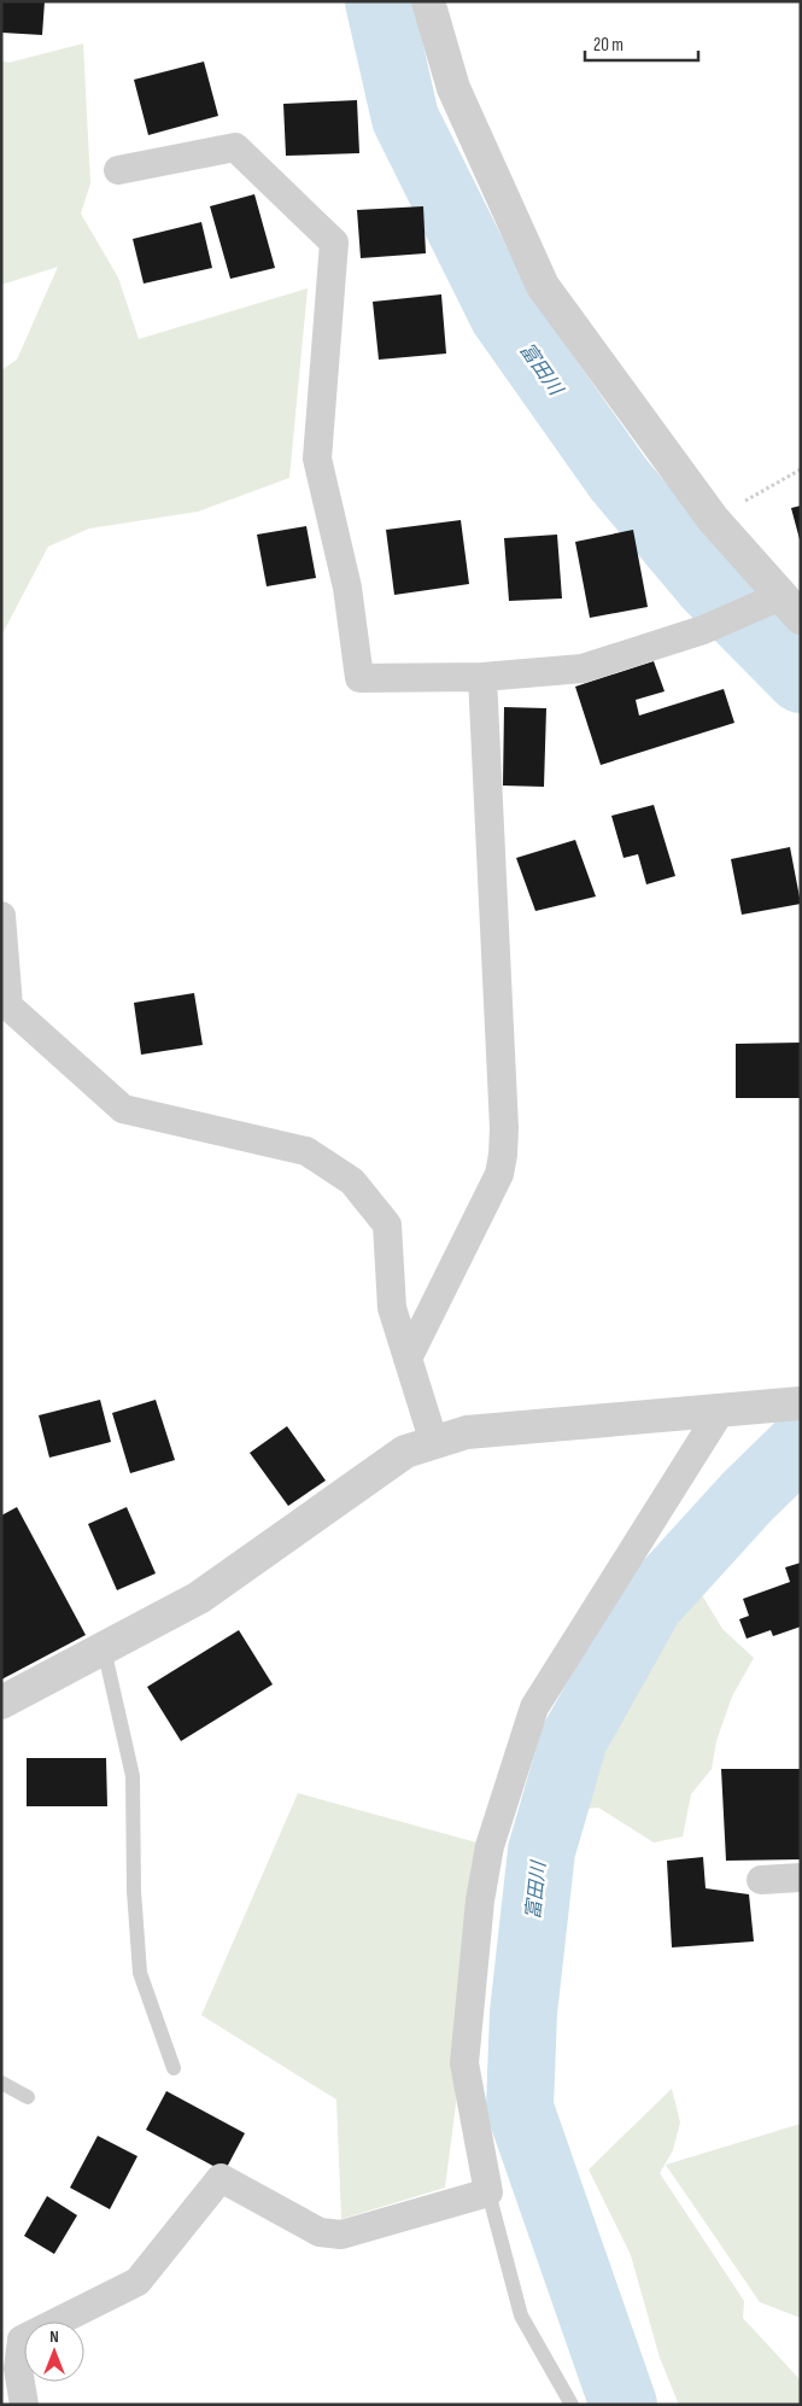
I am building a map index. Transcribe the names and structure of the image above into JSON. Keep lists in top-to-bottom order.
{
  "water": ["富田川"],
  "scale_bar": "20 m",
  "north": "top"
}
